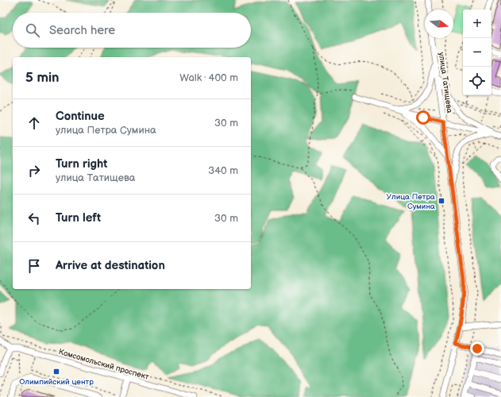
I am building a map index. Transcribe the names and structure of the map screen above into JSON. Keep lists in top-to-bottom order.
{
  "streets": {
    "street": ["улица Татищева", "Комсомольский проспект"]
  },
  "places": {
    "transit": ["Улица Петра Сумина", "Олимпийский центр"]
  },
  "north": "right",
  "page": {
    "map_buttons": ["+", "−"],
    "search": "Search here",
    "heading": ["5 min", "Walk · 400 m"],
    "list": [
      ["Continue", "улица Петра Сумина", "30 m"],
      ["Turn right", "улица Татищева", "340 m"],
      ["Turn left", "30 m"],
      "Arrive at destination"
    ]
  }
}
